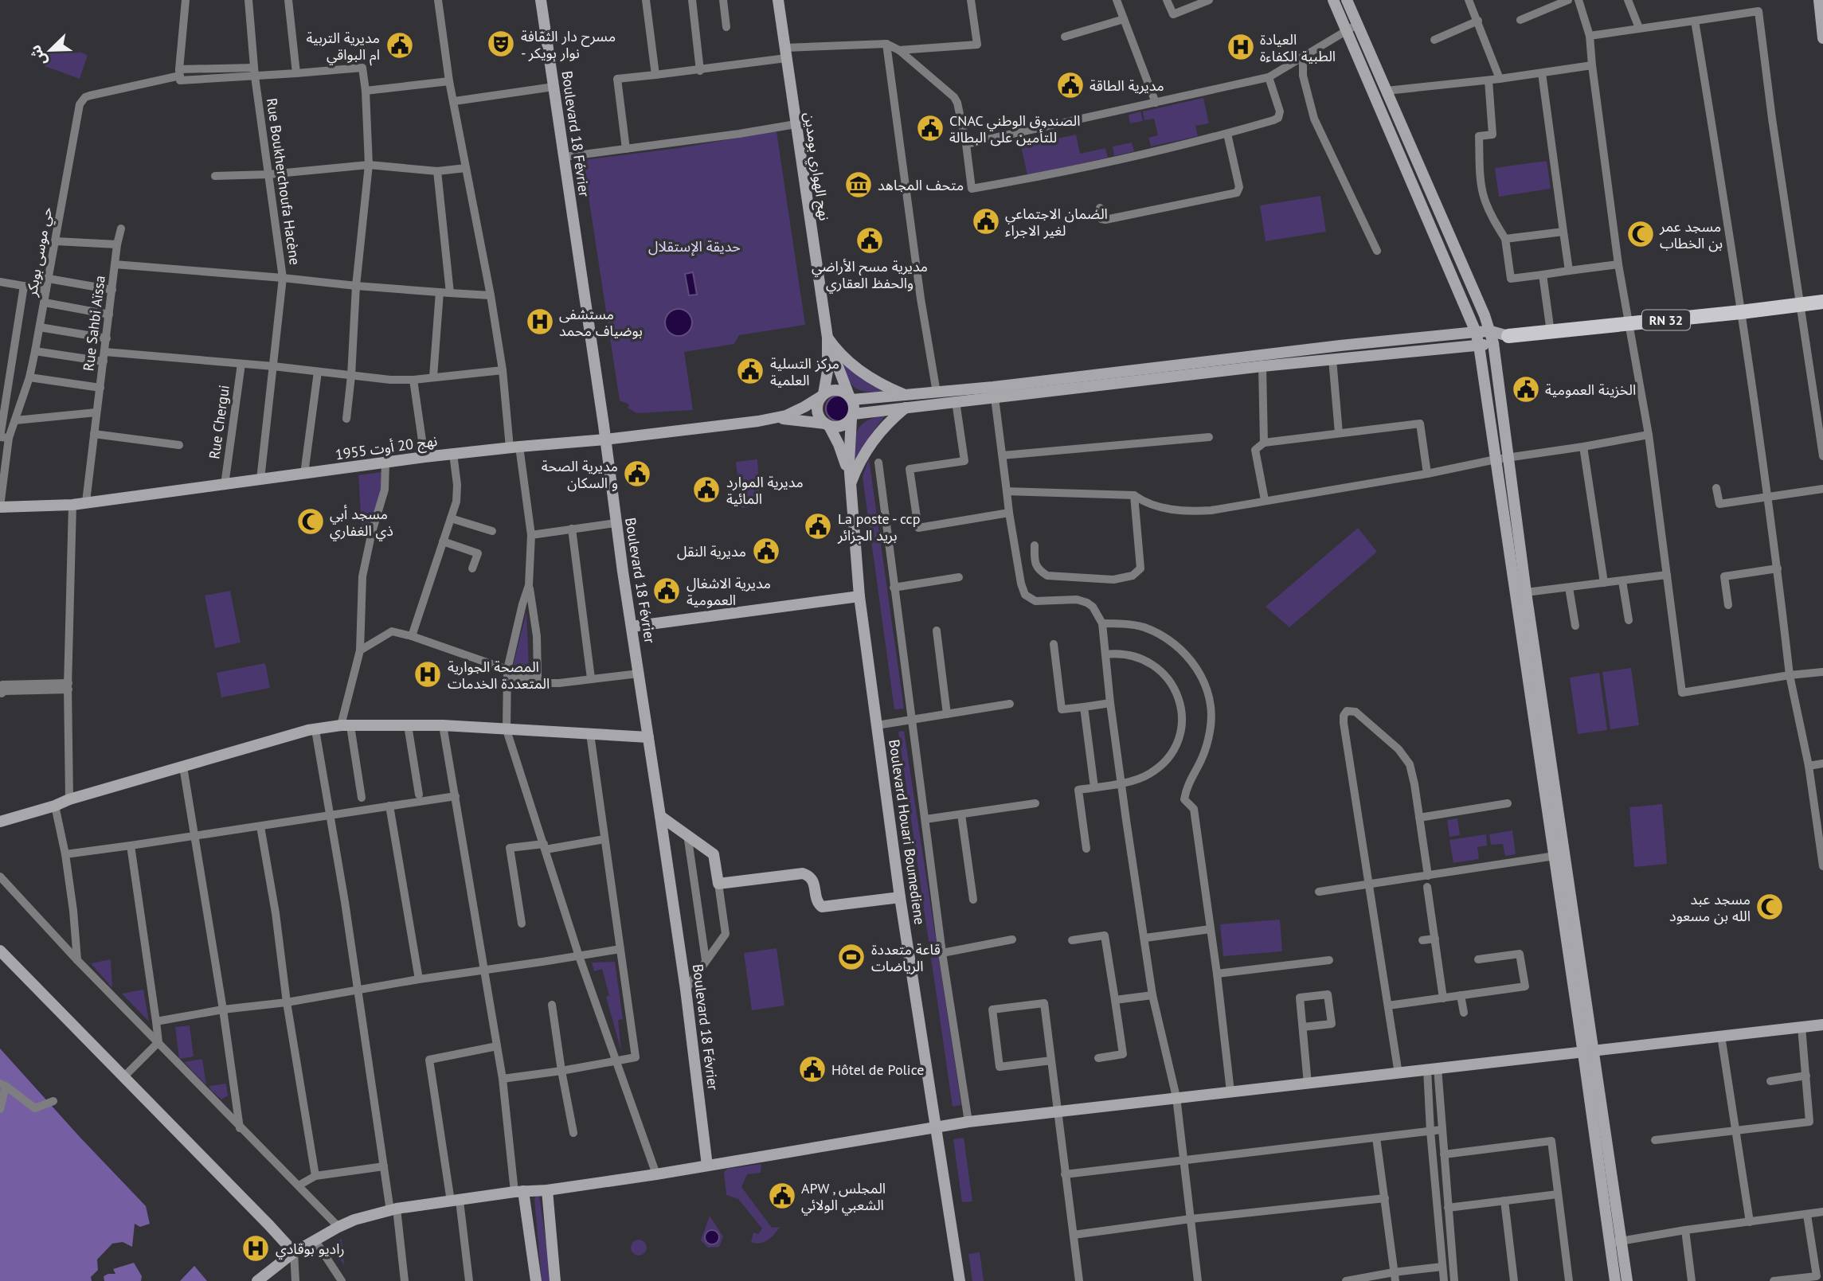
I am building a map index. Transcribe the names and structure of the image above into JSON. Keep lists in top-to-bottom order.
{
  "streets": {
    "main road": [
      "Boulevard 18 Février",
      "نهج الهواري بومدين",
      "RN 32",
      "نهج 20 أوت 1955",
      "Boulevard Houari Boumediene"
    ],
    "street": [
      "Rue Boukherchoufa Hacène",
      "حي موسى بوبكر",
      "Rue Sahbi Aïssa",
      "Rue Chergui"
    ]
  },
  "crossings": [
    ["Boulevard 18 Février", "نهج 20 أوت 1955"],
    ["نهج الهواري بومدين", "نهج 20 أوت 1955"],
    ["نهج الهواري بومدين", "Boulevard Houari Boumediene"],
    ["Rue Boukherchoufa Hacène", "نهج 20 أوت 1955"],
    ["حي موسى بوبكر", "نهج 20 أوت 1955"],
    ["Rue Sahbi Aïssa", "نهج 20 أوت 1955"],
    ["Rue Chergui", "نهج 20 أوت 1955"],
    ["نهج 20 أوت 1955", "Boulevard Houari Boumediene"]
  ],
  "parks": ["حديقة الإستقلال"],
  "places": {
    "theatre": ["مسرح دار الثقافة - نوار بويكر"],
    "public building": [
      "مديرية التربية ام البواقي",
      "مديرية الطاقة",
      "CNAC الصندوق الوطني للتأمين على البطالة",
      "الضمان الاجتماعي لغير الاجراء",
      "مديرية مسح الأراضي والحفظ العقاري",
      "مركز التسلية العلمية",
      "الخزينة العمومية",
      "مديرية الصحة و السكان",
      "مديرية الموارد المائية",
      "La poste - ccp بريد الجزائر",
      "مديرية النقل",
      "مديرية الاشغال العمومية",
      "Hôtel de Police",
      "APW , المجلس الشعبي الولائي"
    ],
    "hospital": [
      "العيادة الطبية الكفاءة",
      "مستشفى بوضياف محمد",
      "المصحة الجوارية المتعددة الخدمات",
      "راديو بوقادي"
    ],
    "museum": ["متحف المجاهد"],
    "mosque": ["مسجد عمر بن الخطاب", "مسجد أبي ذي الغفاري", "مسجد عبد الله بن مسعود"],
    "sports": ["قاعة متعددة الرياضات"]
  },
  "north": "bottom left"
}
